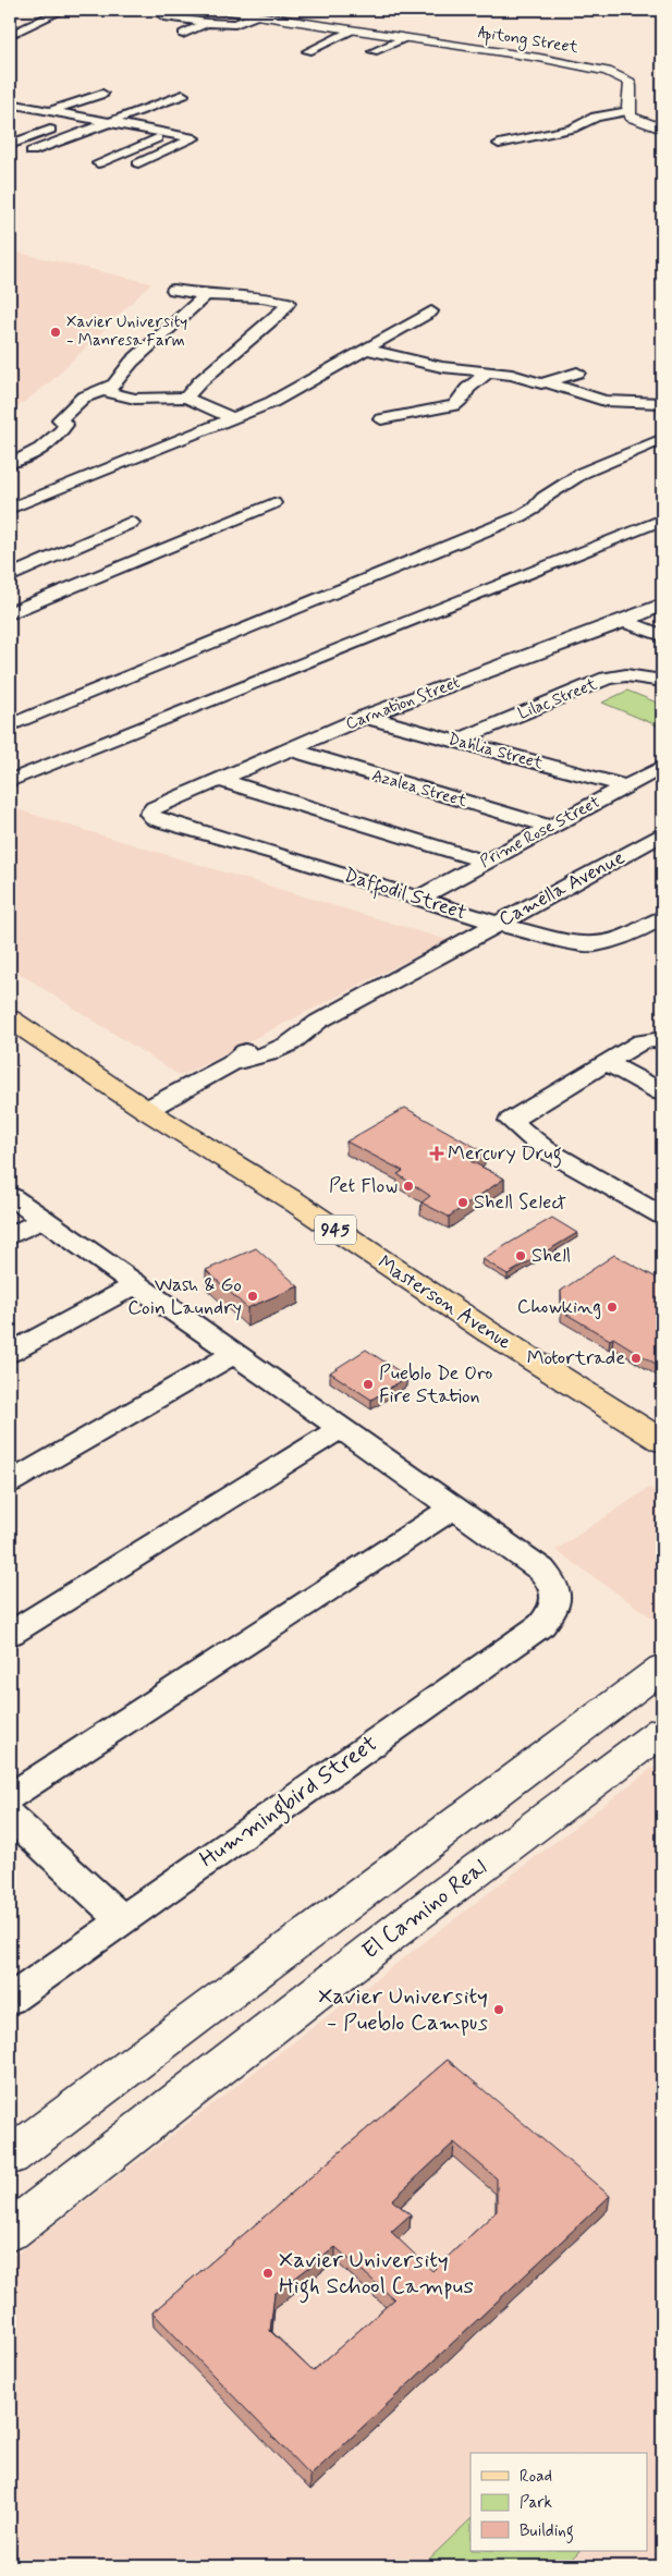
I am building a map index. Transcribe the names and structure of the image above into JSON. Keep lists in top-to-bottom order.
{
  "streets": {
    "main road": ["945", "Masterson Avenue"],
    "street": [
      "Apitong Street",
      "Lilac Street",
      "Carnation Street",
      "Dahlia Street",
      "Azalea Street",
      "Prime Rose Street",
      "Camella Avenue",
      "Daffodil Street",
      "Hummingbird Street",
      "El Camino Real"
    ]
  },
  "crossings": [
    ["Lilac Street", "Dahlia Street"],
    ["Carnation Street", "Dahlia Street"],
    ["Carnation Street", "Azalea Street"],
    ["Carnation Street", "Daffodil Street"],
    ["Dahlia Street", "Prime Rose Street"],
    ["Azalea Street", "Prime Rose Street"],
    ["Prime Rose Street", "Daffodil Street"],
    ["Camella Avenue", "Daffodil Street"],
    ["Camella Avenue", "Masterson Avenue"]
  ],
  "places": {
    "other": [
      "Xavier University - Manresa Farm",
      "Pet Flow",
      "Shell Select",
      "Shell",
      "Wash & Go Coin Laundry",
      "Chowking",
      "Motortrade",
      "Pueblo De Oro Fire Station",
      "Xavier University - Pueblo Campus",
      "Xavier University High School Campus"
    ],
    "health": ["Mercury Drug"]
  },
  "legend": ["Road", "Park", "Building"]
}
